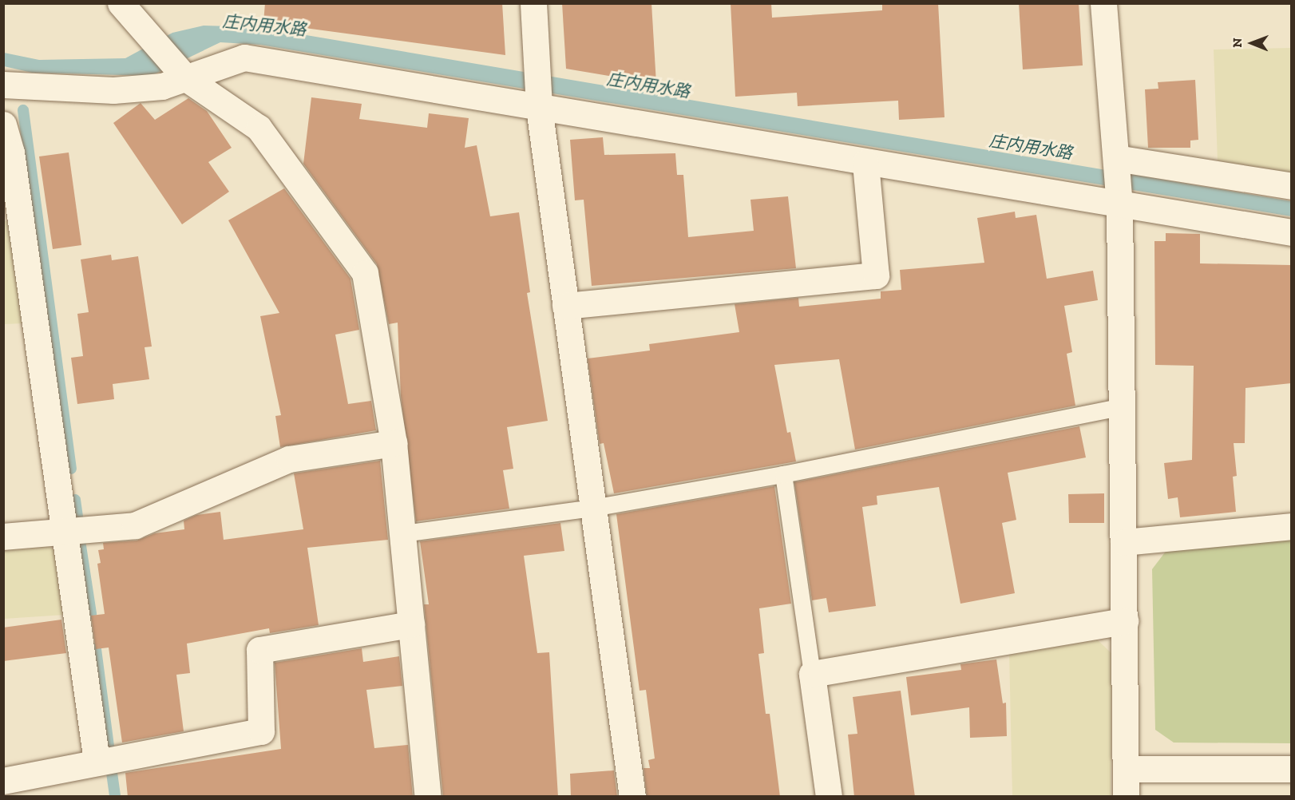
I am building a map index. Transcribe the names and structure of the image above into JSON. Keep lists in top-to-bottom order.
{
  "water": ["庄内用水路"],
  "north": "left"
}
